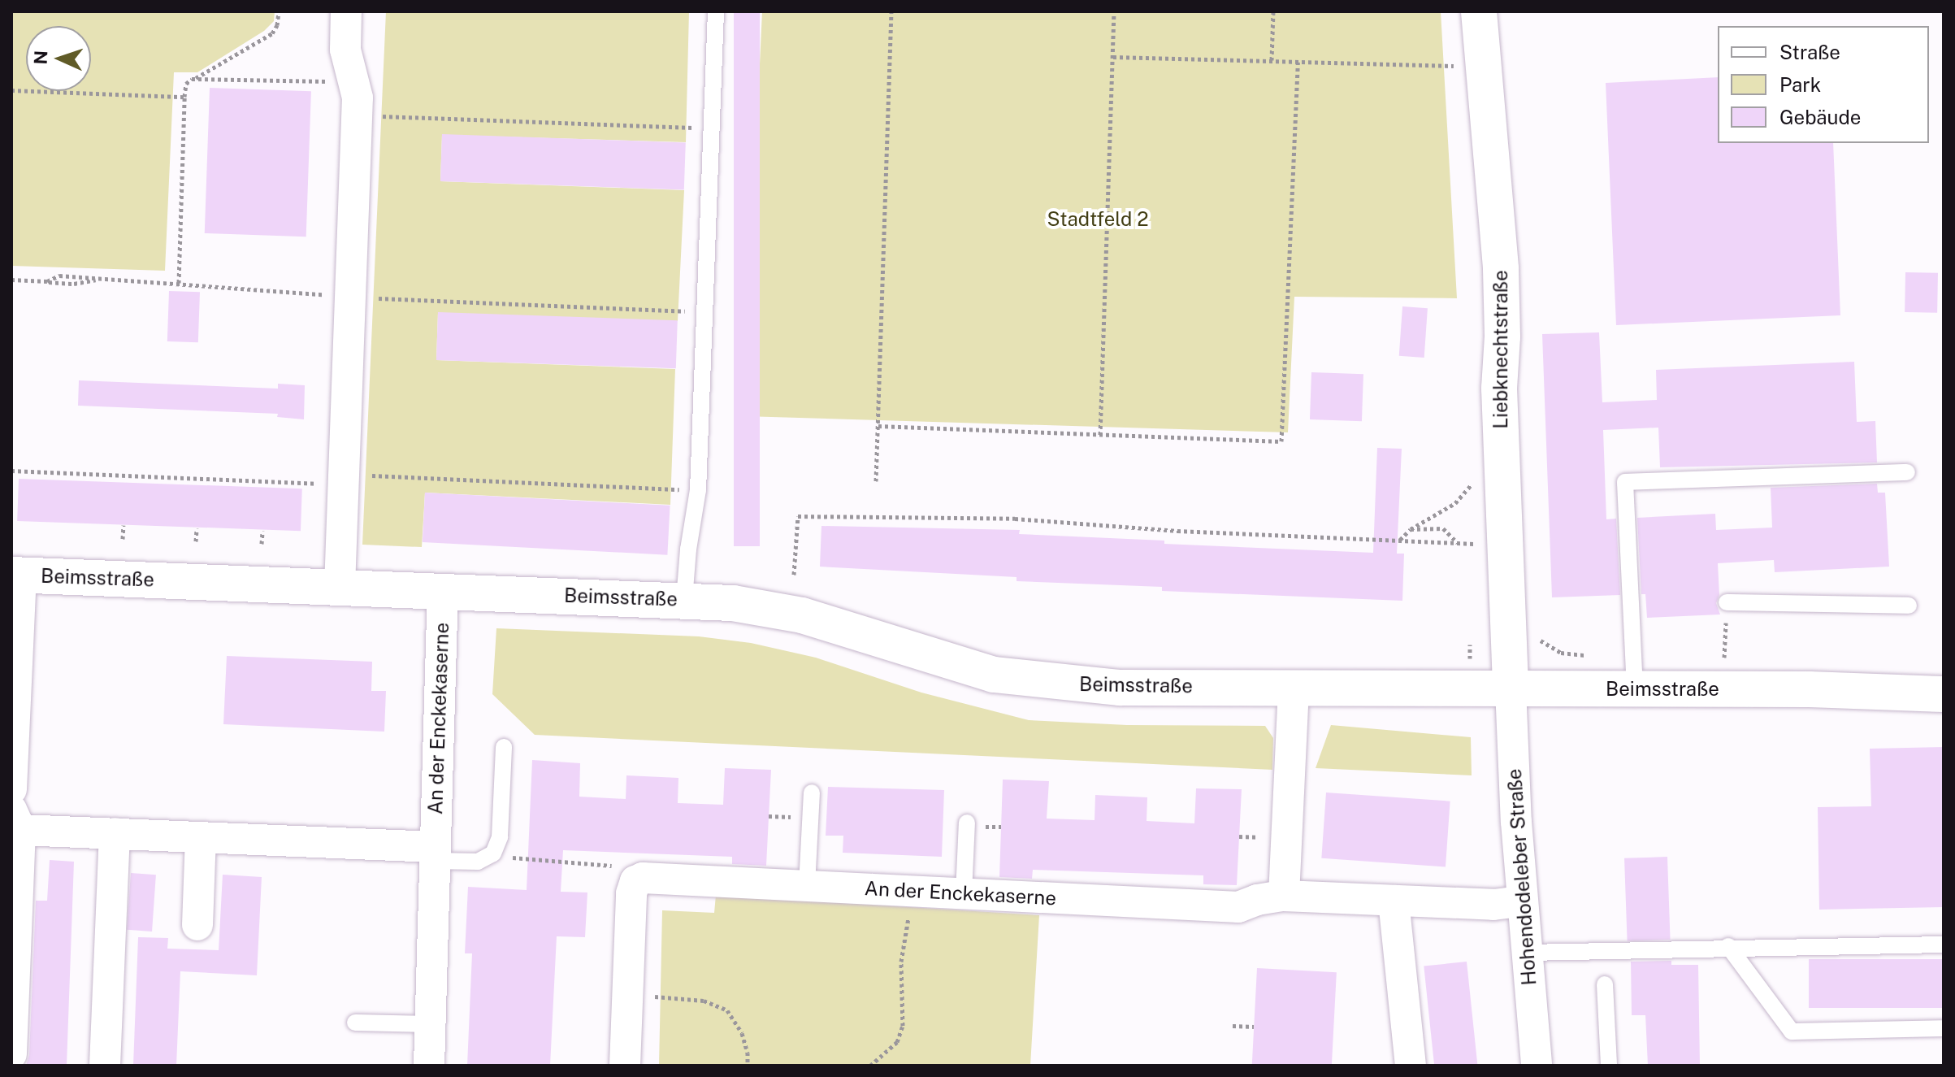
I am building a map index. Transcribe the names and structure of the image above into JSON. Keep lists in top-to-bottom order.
{
  "streets": {
    "street": [
      "Liebknechtstraße",
      "Beimsstraße",
      "An der Enckekaserne",
      "Hohendodeleber Straße"
    ]
  },
  "crossings": [
    ["Liebknechtstraße", "Beimsstraße"],
    ["Liebknechtstraße", "Hohendodeleber Straße"],
    ["Beimsstraße", "An der Enckekaserne"],
    ["Beimsstraße", "Hohendodeleber Straße"],
    ["An der Enckekaserne", "Hohendodeleber Straße"]
  ],
  "parks": ["Stadtfeld 2"],
  "legend": ["Straße", "Park", "Gebäude"],
  "north": "left"
}
